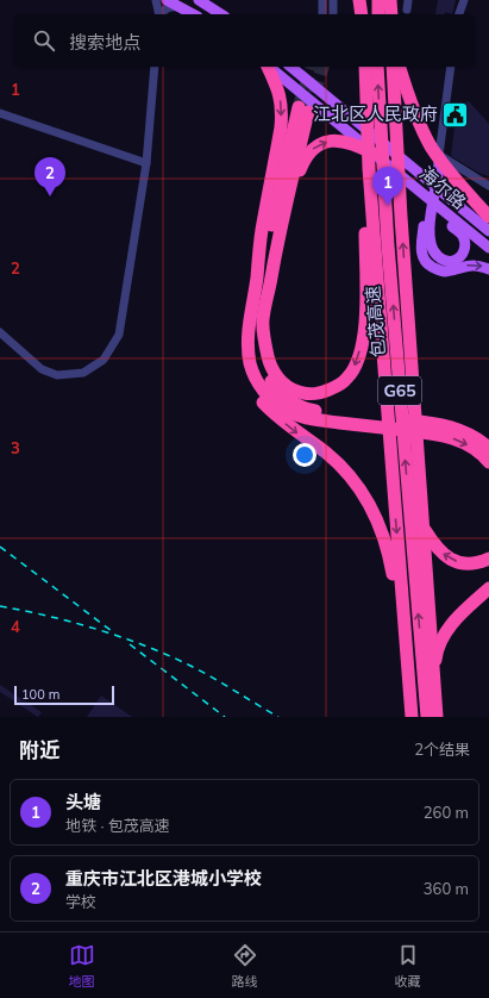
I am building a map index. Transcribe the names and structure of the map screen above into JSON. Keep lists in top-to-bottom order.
{
  "streets": {
    "highway": ["包茂高速", "G65"],
    "main road": ["海尔路"]
  },
  "places": {
    "public building": ["江北区人民政府"]
  },
  "scale_bar": "100 m",
  "page": {
    "search": "搜索地点",
    "pins": ["2", "1"],
    "scale": "100 m",
    "heading": ["附近", "2个结果"],
    "list": [
      {
        "mark": "1",
        "name": "头塘",
        "note": "地铁 · 包茂高速",
        "value": "260 m"
      },
      {
        "mark": "2",
        "name": "重庆市江北区港城小学校",
        "note": "学校",
        "value": "360 m"
      }
    ],
    "nav": ["地图", "路线", "收藏"]
  },
  "grid": {
    "rows": [
      "1",
      "2",
      "3",
      "4"
    ]
  }
}
